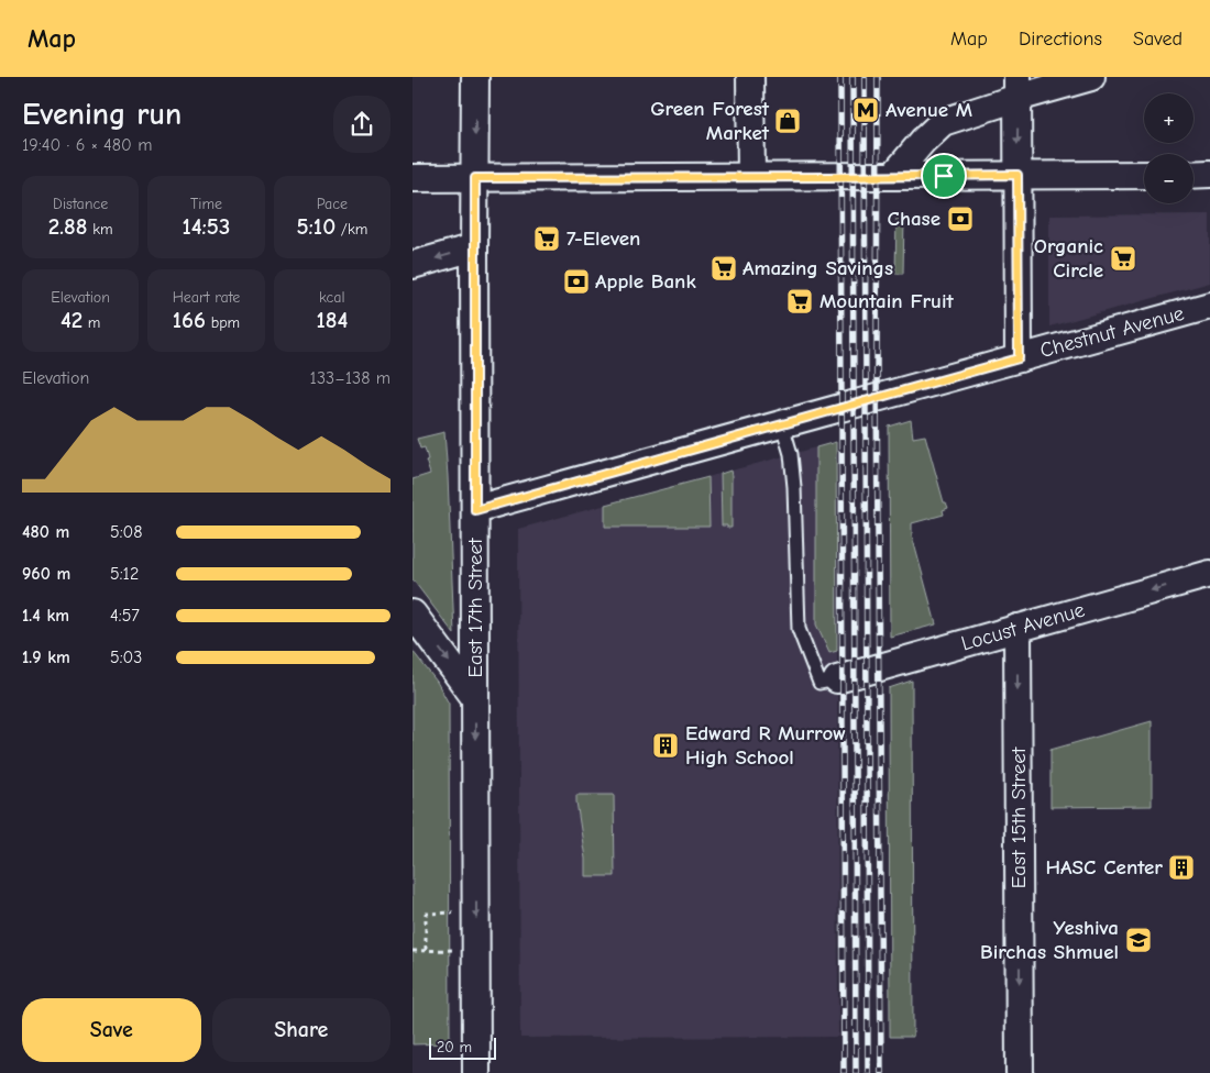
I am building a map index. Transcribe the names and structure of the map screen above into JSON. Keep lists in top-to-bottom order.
{
  "streets": {
    "street": [
      "Chestnut Avenue",
      "East 17th Street",
      "Locust Avenue",
      "East 15th Street"
    ]
  },
  "crossings": [
    ["Chestnut Avenue", "East 17th Street"],
    ["Locust Avenue", "East 15th Street"]
  ],
  "one_way": ["East 17th Street", "Locust Avenue", "East 15th Street"],
  "places": {
    "metro station": ["Avenue M"],
    "shop": ["Green Forest Market"],
    "bank": ["Chase", "Apple Bank"],
    "supermarket": [
      "7-Eleven",
      "Organic Circle",
      "Amazing Savings",
      "Mountain Fruit"
    ],
    "building": ["Edward R Murrow High School", "HASC Center"],
    "school or university": ["Yeshiva Birchas Shmuel"]
  },
  "scale_bar": "20 m",
  "page": {
    "header": "Map",
    "nav": ["Map", "Directions", "Saved"],
    "heading": ["Evening run", "19:40 · 6 × 480 m"],
    "map_buttons": ["+", "−"],
    "stats": [
      ["Distance", "2.88 km"],
      ["Time", "14:53"],
      ["Pace", "5:10 /km"],
      ["Elevation", "42 m"],
      ["Heart rate", "166 bpm"],
      ["kcal", "184"]
    ],
    "chart": ["Elevation", "133–138 m"],
    "list": [
      {
        "name": "480 m",
        "note": "5:08"
      },
      {
        "name": "960 m",
        "note": "5:12"
      },
      {
        "name": "1.4 km",
        "note": "4:57"
      },
      {
        "name": "1.9 km",
        "note": "5:03"
      }
    ],
    "buttons": ["Save", "Share"],
    "scale": "20 m"
  }
}
